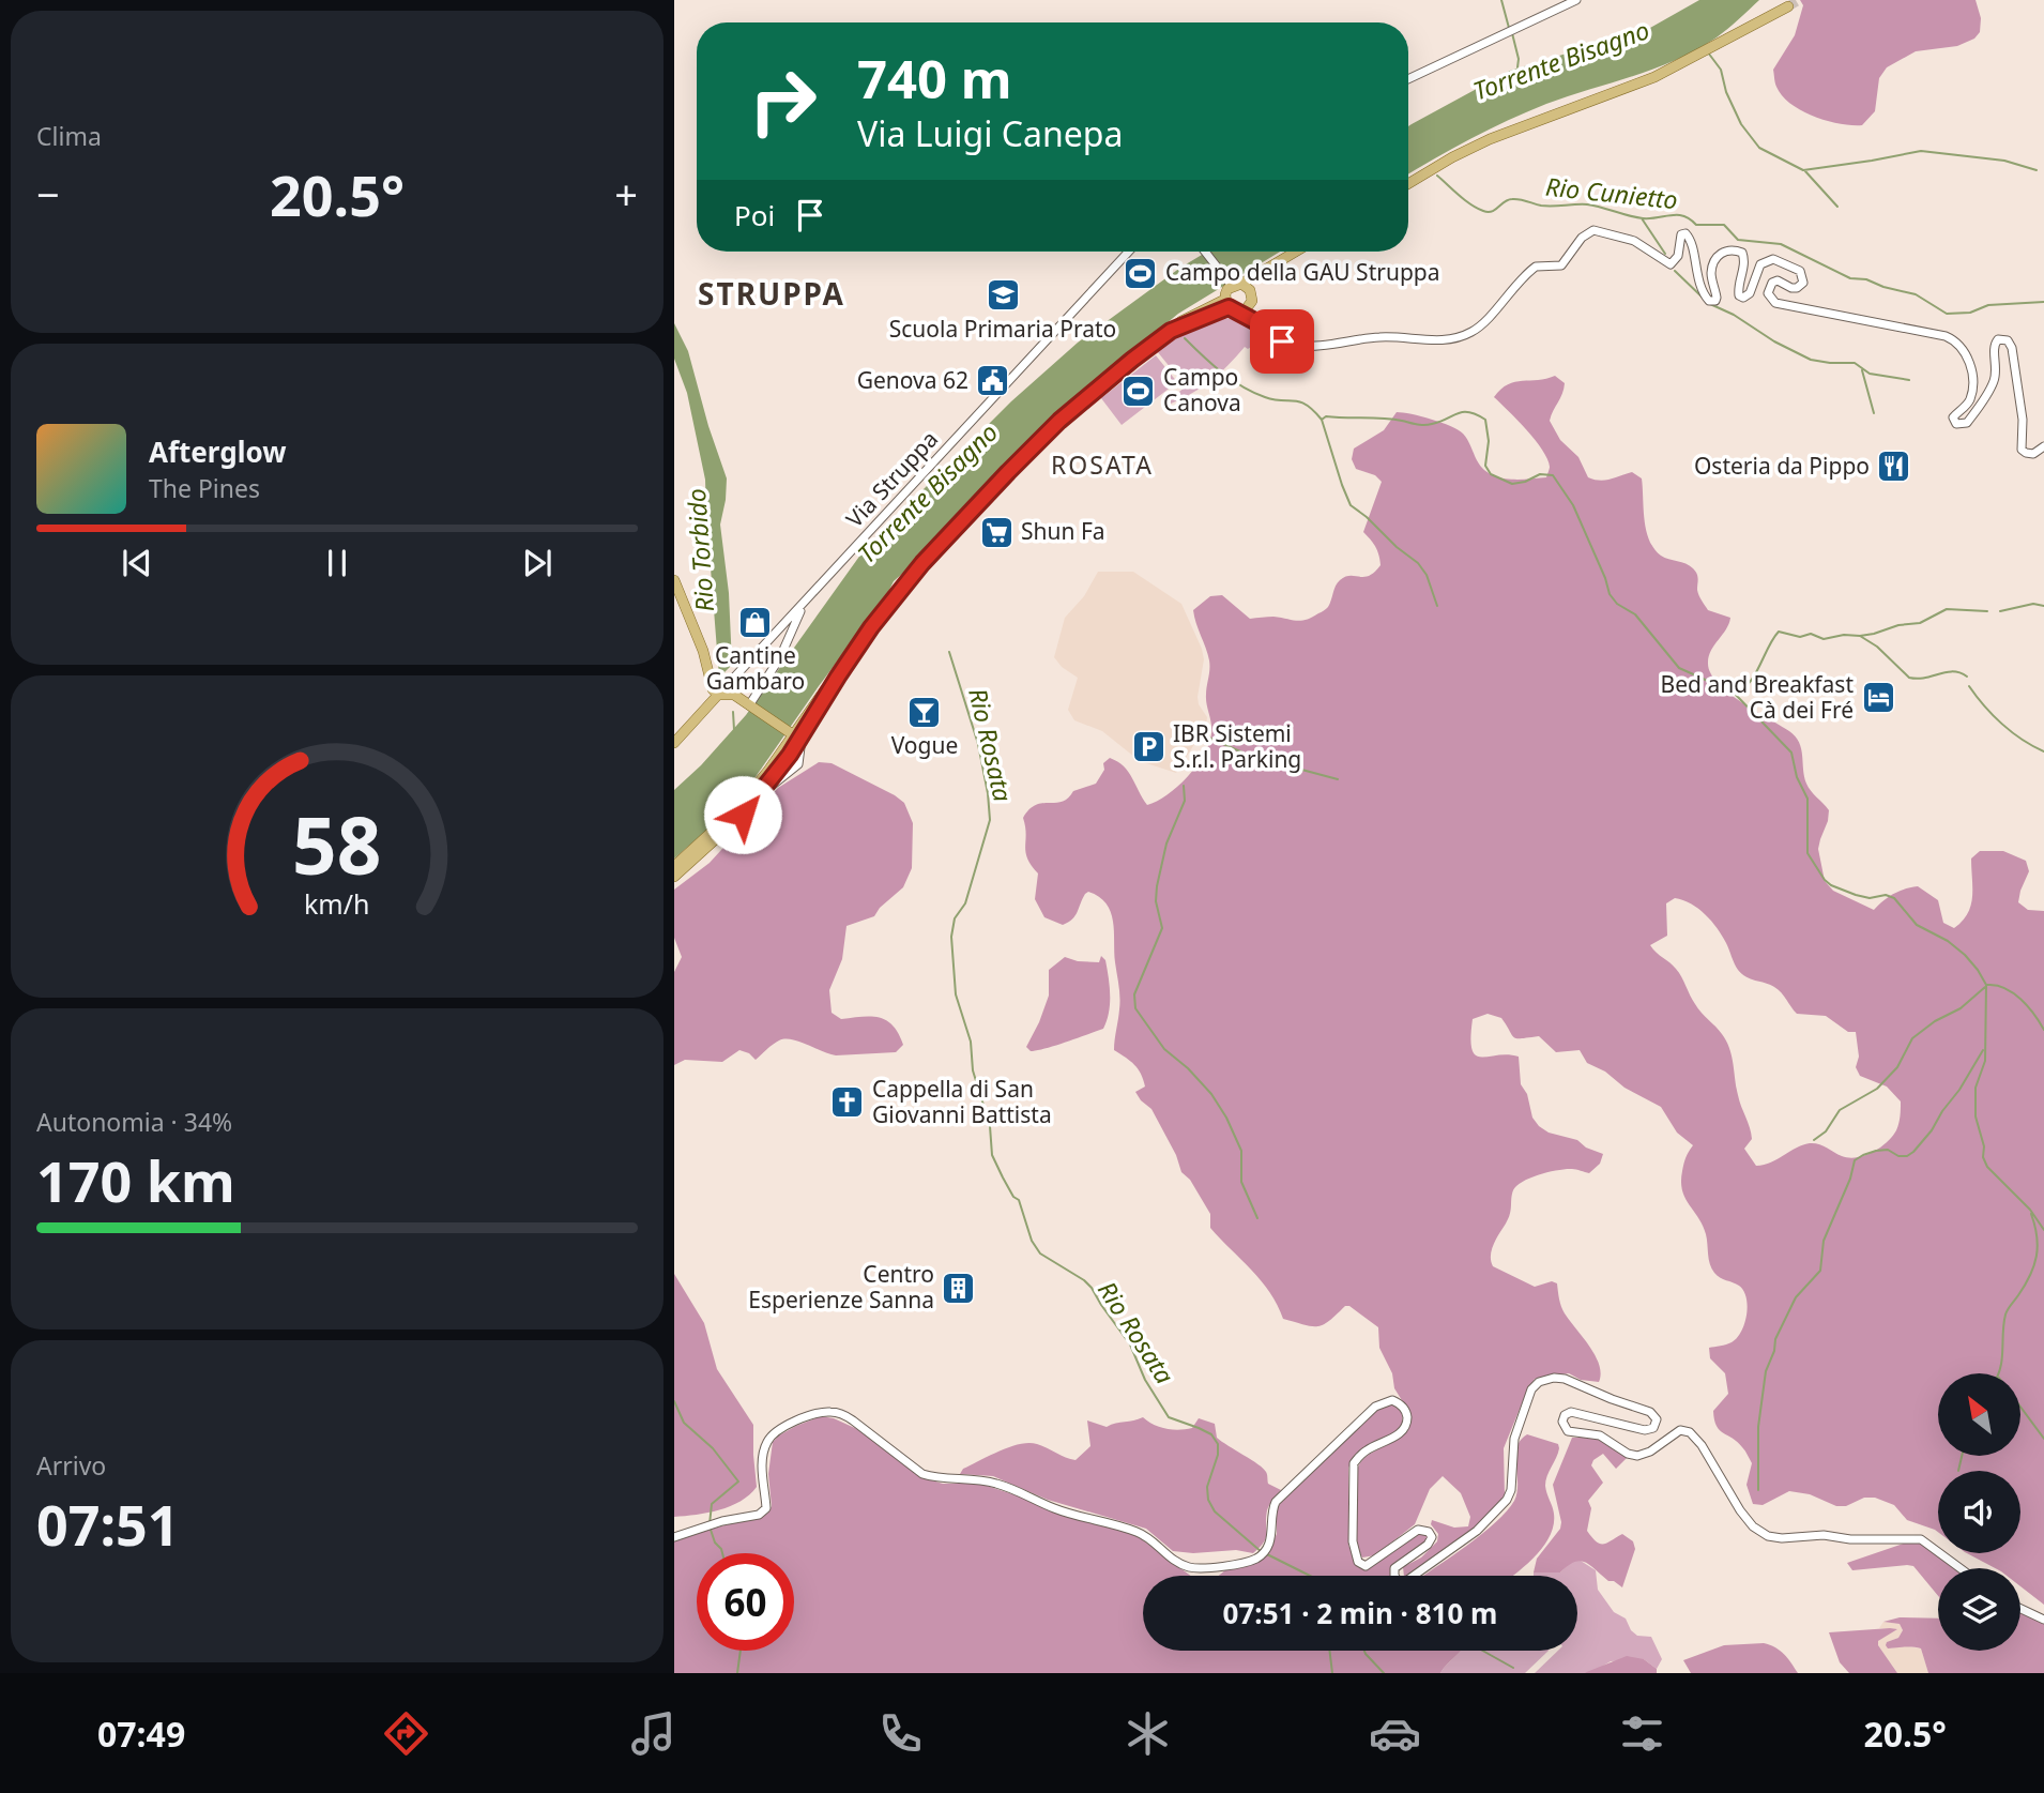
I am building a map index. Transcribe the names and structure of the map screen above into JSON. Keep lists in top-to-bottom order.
{
  "streets": {
    "main road": ["Via Struppa"]
  },
  "districts": ["STRUPPA", "ROSATA"],
  "water": [
    "Torrente Bisagno",
    "Rio Cunietto",
    "Rio Torbido",
    "Rio Rosata"
  ],
  "places": {
    "sports": ["Campo della GAU Struppa", "Campo Canova"],
    "school or university": ["Scuola Primaria Prato"],
    "public building": ["Genova 62"],
    "restaurant": ["Osteria da Pippo"],
    "supermarket": ["Shun Fa"],
    "shop": ["Cantine Gambaro"],
    "hotel": ["Bed and Breakfast Cà dei Fré"],
    "bar": ["Vogue"],
    "parking": ["IBR Sistemi S.r.l. Parking"],
    "church": ["Cappella di San Giovanni Battista"],
    "building": ["Centro Esperienze Sanna"]
  },
  "north": "top left",
  "page": {
    "tile": [
      "Clima",
      ["Autonomia · 34%", "170 km"],
      ["Arrivo", "07:51"]
    ],
    "turn": ["740 m", "Via Luigi Canepa"],
    "heat": ["−", "20.5°", "+"],
    "then": "Poi",
    "song": ["Afterglow", "The Pines"],
    "limit": "60",
    "trip": "07:51 · 2 min · 810 m",
    "tabs": ["07:49", "20.5°"],
    "gauge": ["58", "km/h"]
  }
}
